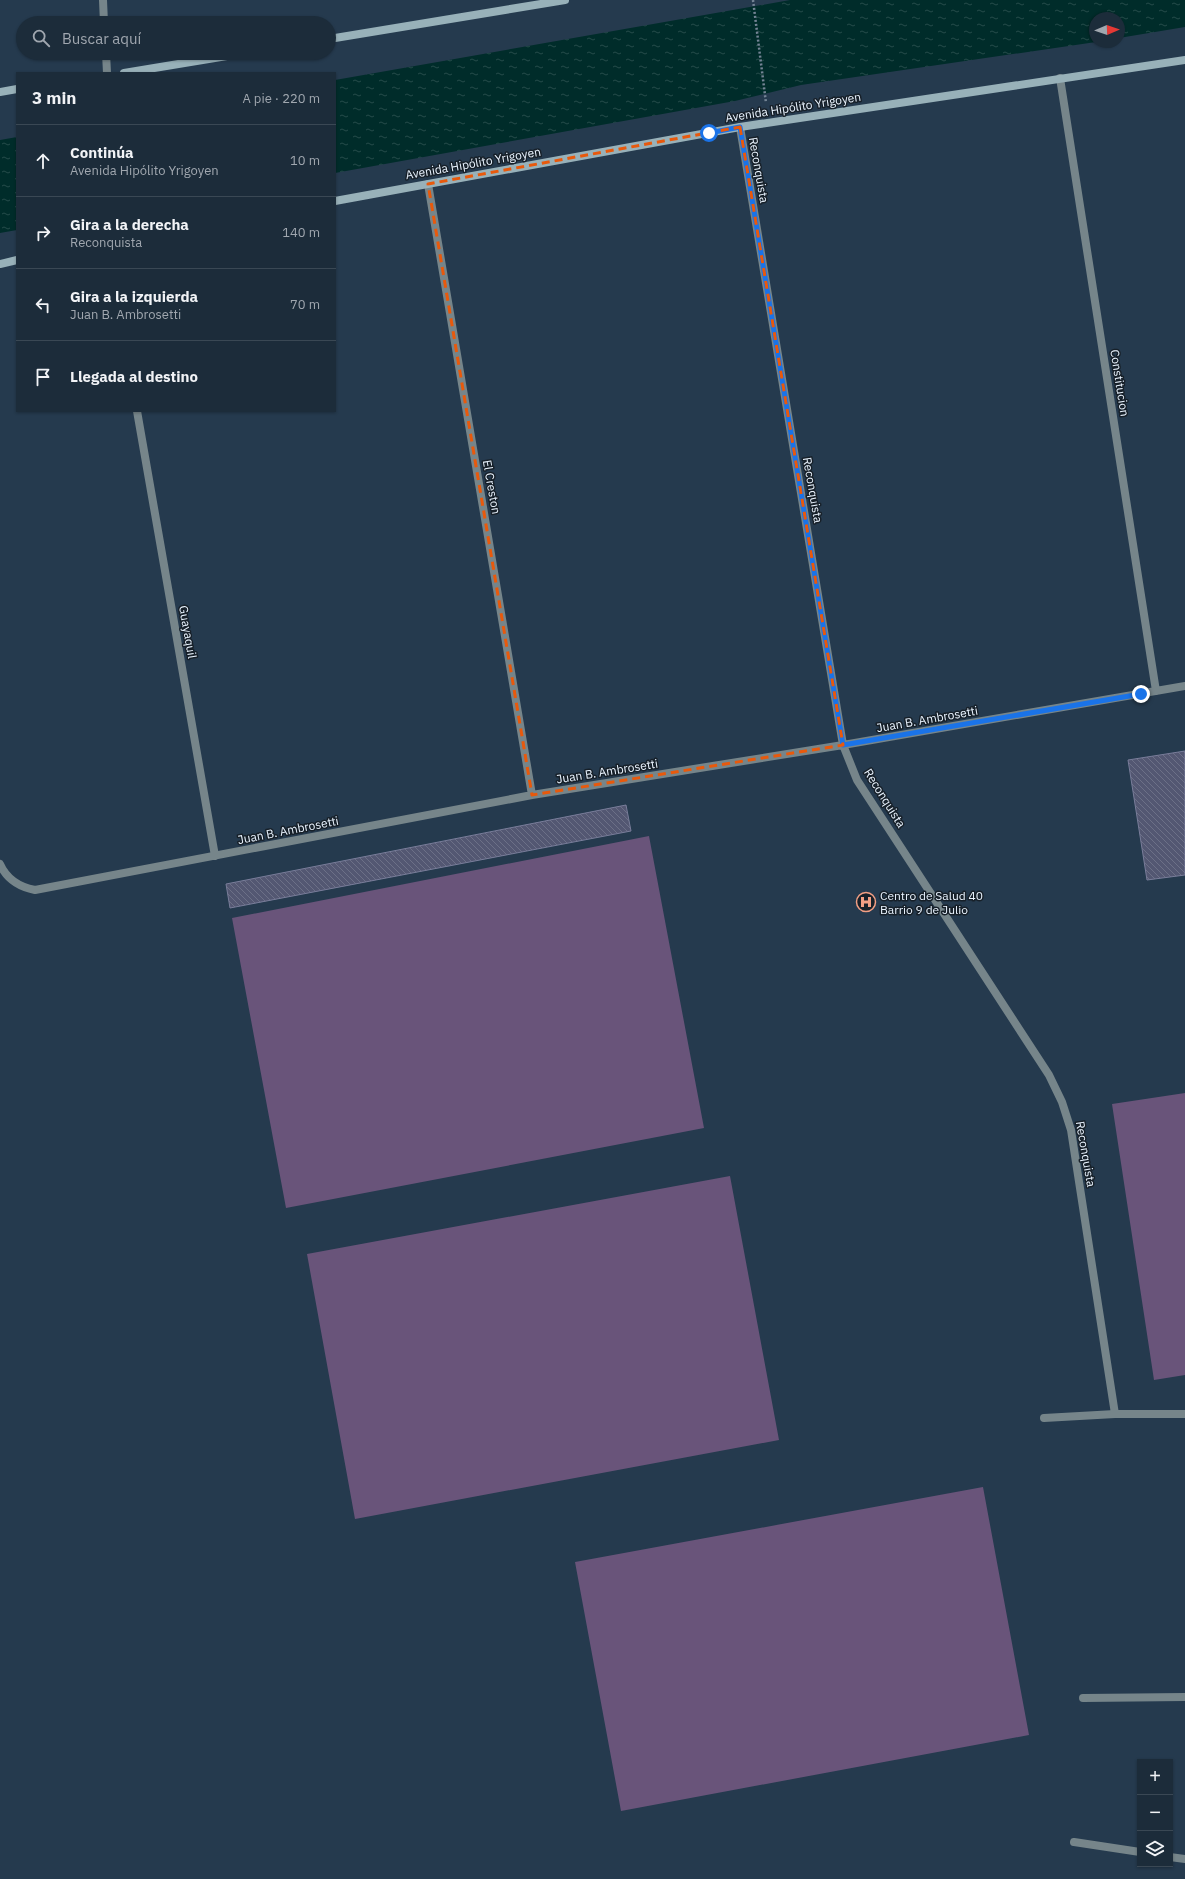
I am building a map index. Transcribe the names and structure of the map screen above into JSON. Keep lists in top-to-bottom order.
{
  "streets": {
    "main road": ["Avenida Hipólito Yrigoyen"],
    "street": [
      "Reconquista",
      "Constitucion",
      "El Creston",
      "Guayaquil",
      "Juan B. Ambrosetti"
    ]
  },
  "crossings": [
    ["Avenida Hipólito Yrigoyen", "Reconquista"],
    ["Avenida Hipólito Yrigoyen", "Constitucion"],
    ["Avenida Hipólito Yrigoyen", "El Creston"],
    ["Reconquista", "Juan B. Ambrosetti"],
    ["Constitucion", "Juan B. Ambrosetti"],
    ["El Creston", "Juan B. Ambrosetti"],
    ["Guayaquil", "Juan B. Ambrosetti"]
  ],
  "places": {
    "hospital": ["Centro de Salud 40 Barrio 9 de Julio"]
  },
  "north": "right",
  "page": {
    "search": "Buscar aquí",
    "heading": ["3 min", "A pie · 220 m"],
    "list": [
      ["Continúa", "Avenida Hipólito Yrigoyen", "10 m"],
      ["Gira a la derecha", "Reconquista", "140 m"],
      ["Gira a la izquierda", "Juan B. Ambrosetti", "70 m"],
      "Llegada al destino"
    ],
    "map_buttons": ["+", "−"]
  }
}
